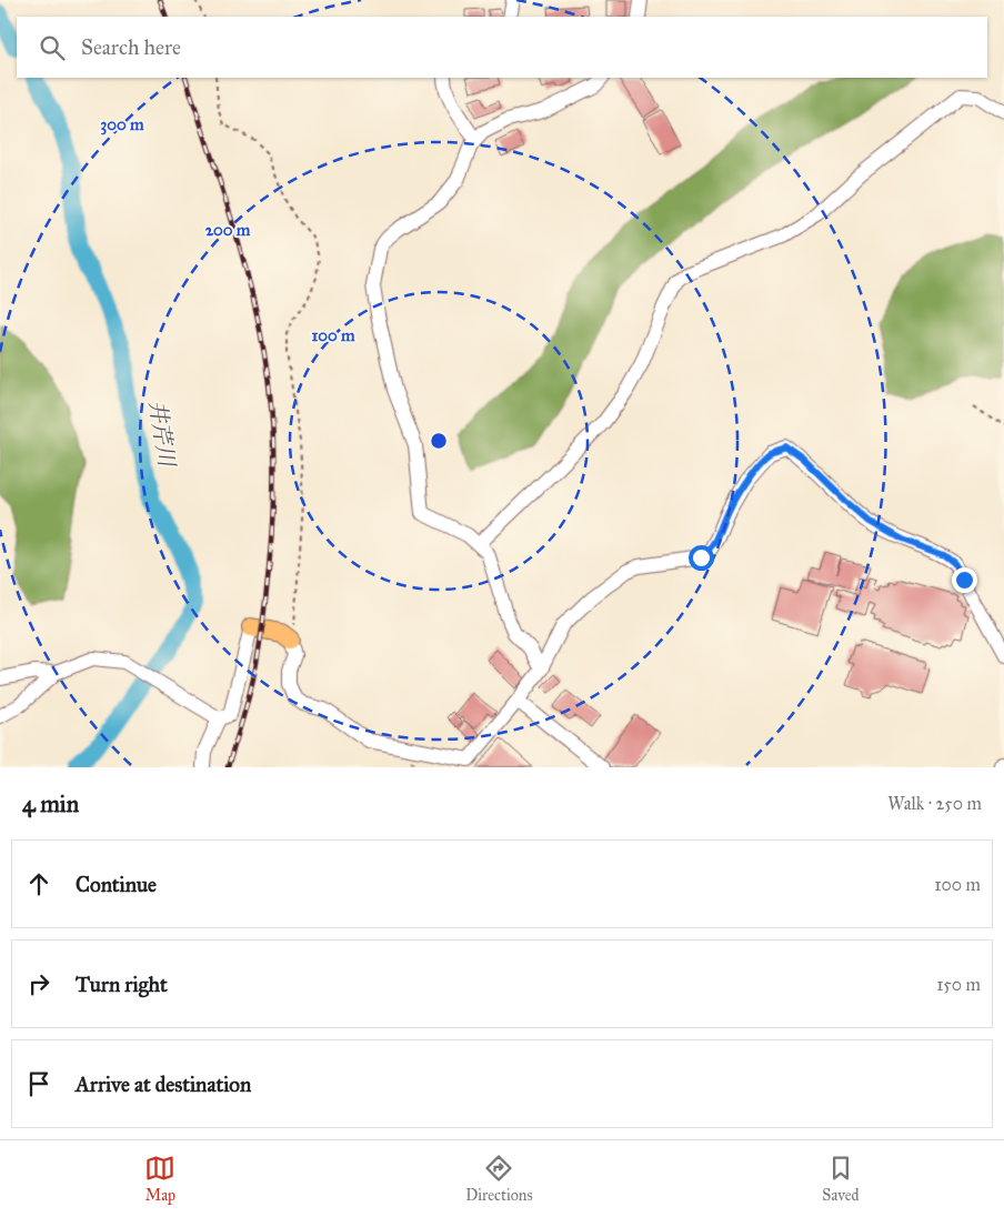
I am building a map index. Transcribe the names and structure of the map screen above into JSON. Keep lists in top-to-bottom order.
{
  "water": ["井芹川"],
  "page": {
    "search": "Search here",
    "heading": ["4 min", "Walk · 250 m"],
    "list": [
      ["Continue", "100 m"],
      ["Turn right", "150 m"],
      "Arrive at destination"
    ],
    "nav": ["Map", "Directions", "Saved"]
  },
  "rings": ["300 m", "200 m", "100 m"]
}
